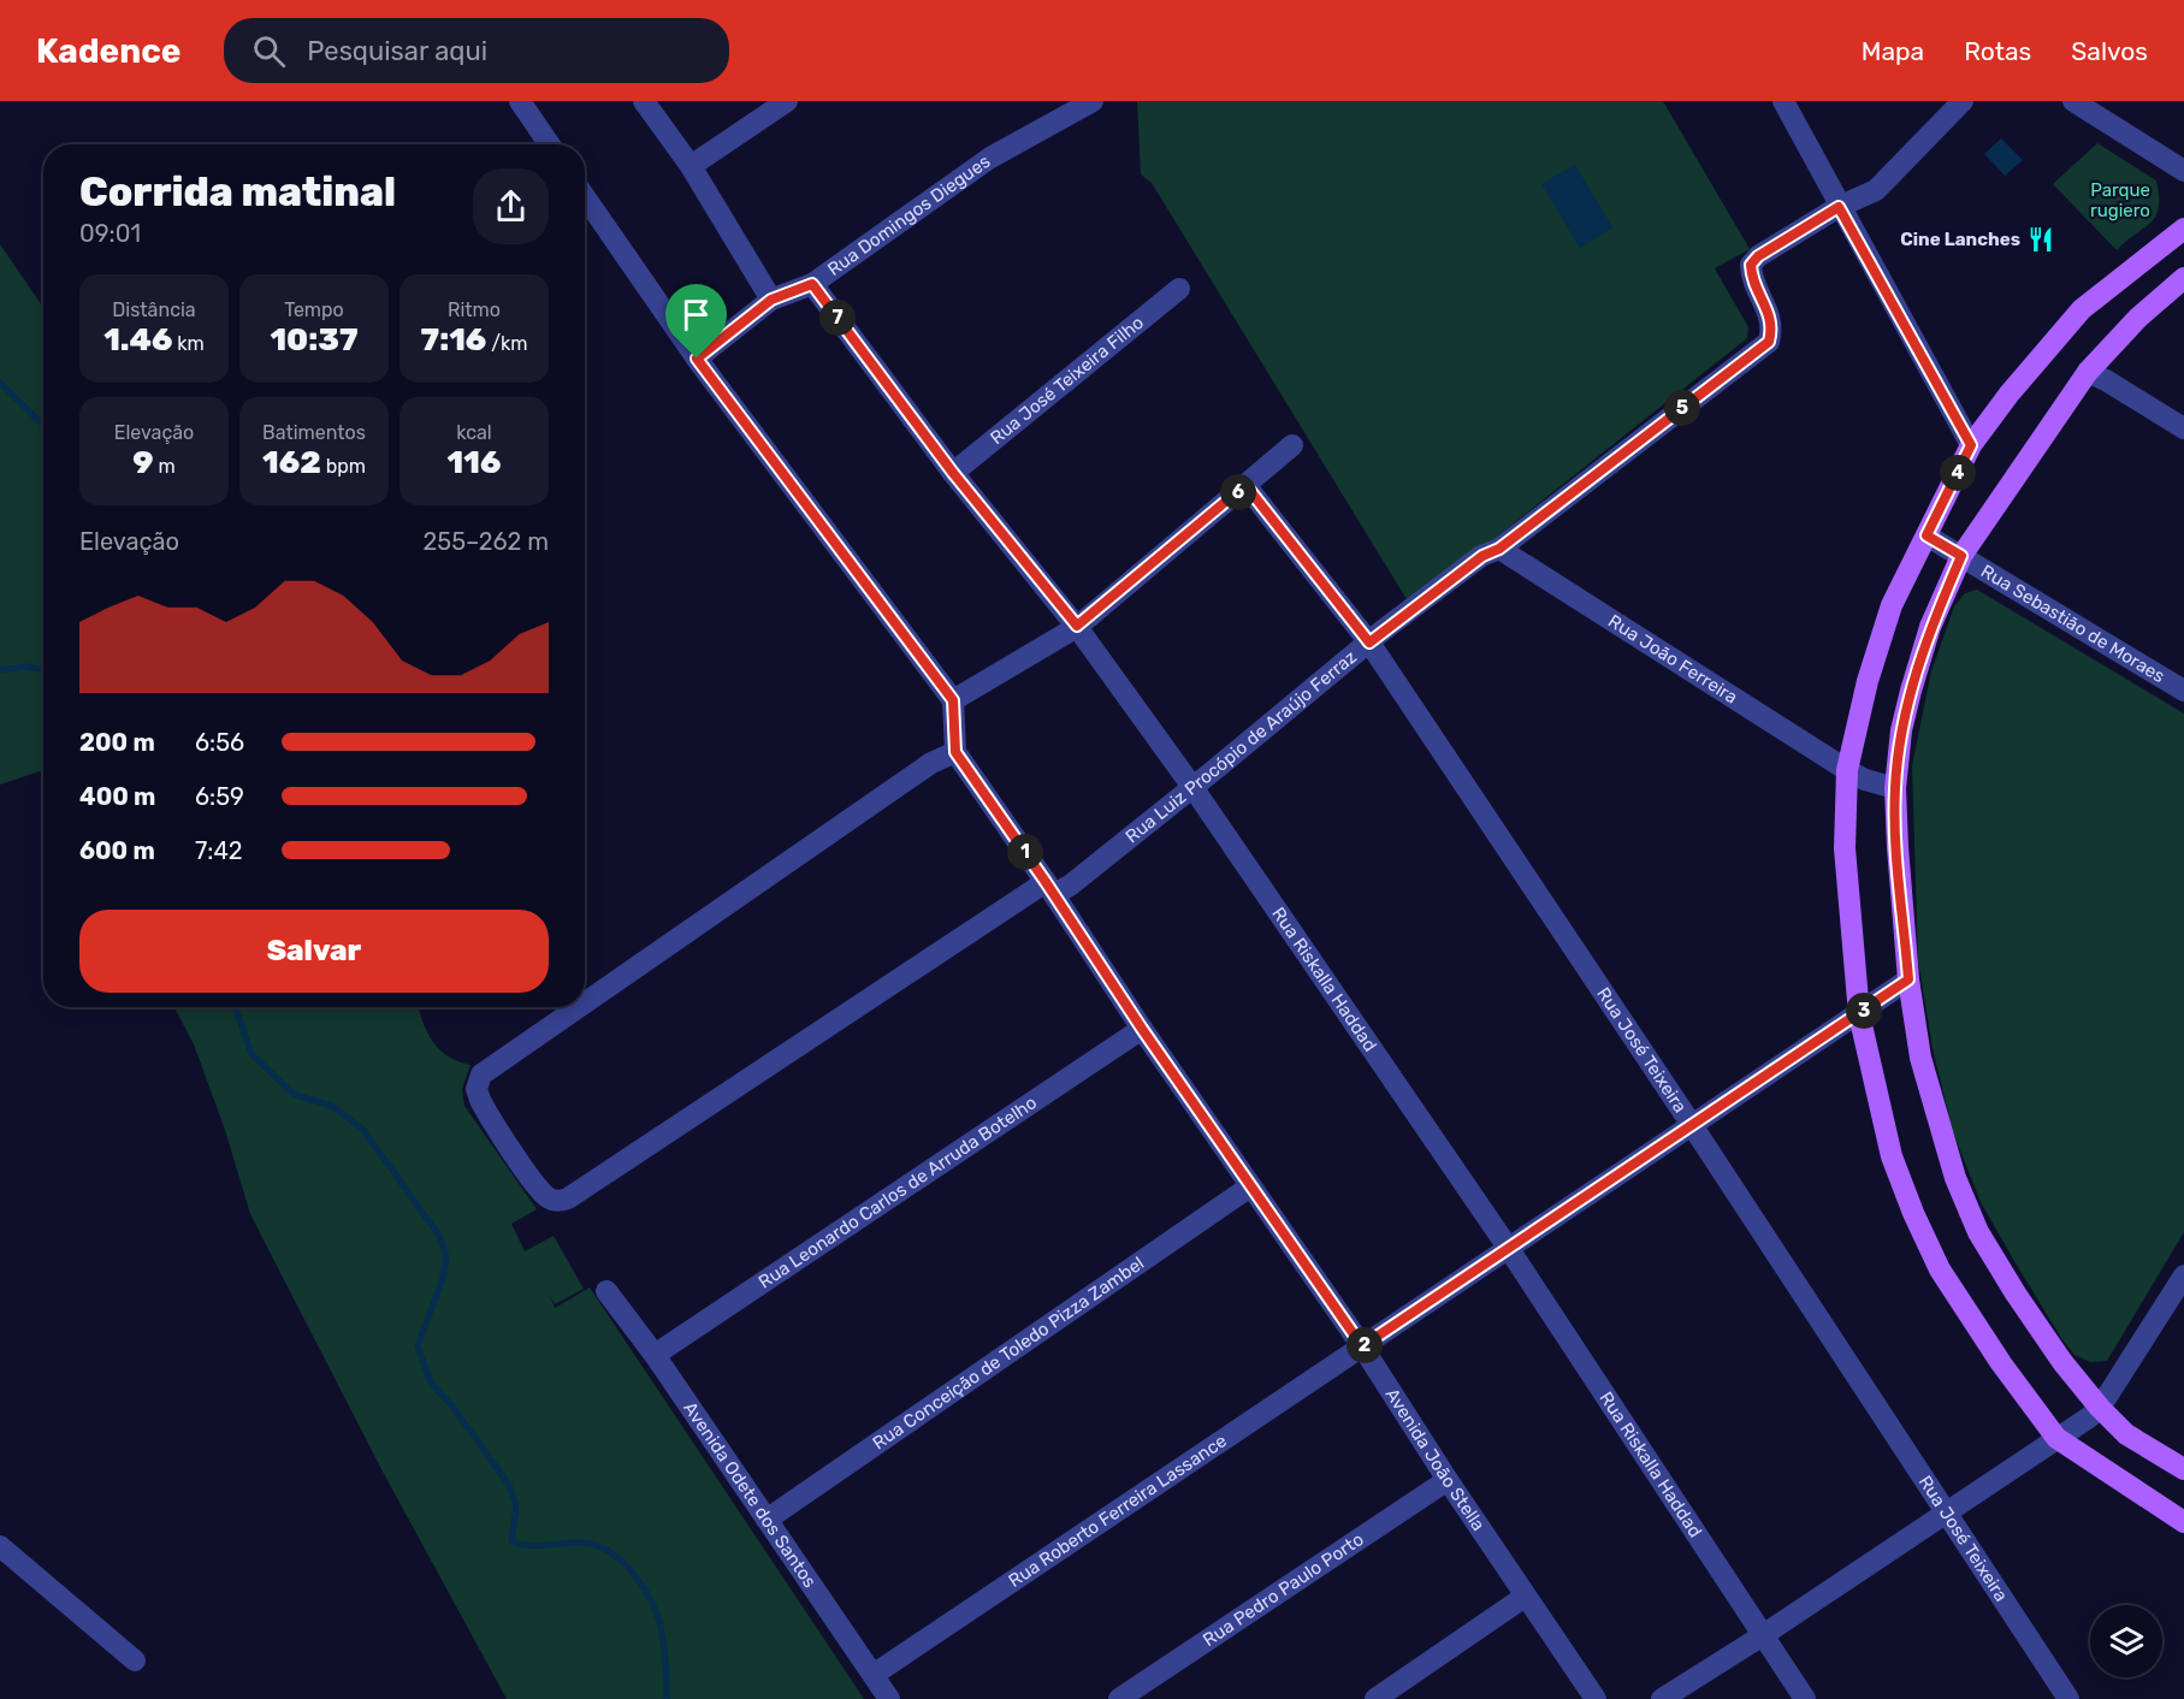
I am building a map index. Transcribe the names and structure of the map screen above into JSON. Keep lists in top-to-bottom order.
{
  "streets": {
    "street": [
      "Rua Domingos Diegues",
      "Rua José Teixeira Filho",
      "Rua Sebastião de Moraes",
      "Rua João Ferreira",
      "Rua Luiz Procópio de Araújo Ferraz",
      "Rua Riskalla Haddad",
      "Rua José Teixeira",
      "Rua Leonardo Carlos de Arruda Botelho",
      "Rua Conceição de Toledo Pizza Zambel",
      "Avenida João Stella",
      "Avenida Odete dos Santos",
      "Rua Roberto Ferreira Lassance",
      "Rua Pedro Paulo Porto"
    ]
  },
  "crossings": [
    ["Rua Domingos Diegues", "Rua Riskalla Haddad"],
    ["Rua José Teixeira Filho", "Rua Riskalla Haddad"],
    ["Rua João Ferreira", "Rua Luiz Procópio de Araújo Ferraz"],
    ["Rua Luiz Procópio de Araújo Ferraz", "Rua Riskalla Haddad"],
    ["Rua Luiz Procópio de Araújo Ferraz", "Rua José Teixeira"],
    ["Rua Luiz Procópio de Araújo Ferraz", "Avenida João Stella"],
    ["Rua Riskalla Haddad", "Rua Roberto Ferreira Lassance"],
    ["Rua José Teixeira", "Rua Roberto Ferreira Lassance"],
    ["Rua Leonardo Carlos de Arruda Botelho", "Avenida João Stella"],
    ["Rua Leonardo Carlos de Arruda Botelho", "Avenida Odete dos Santos"],
    ["Rua Conceição de Toledo Pizza Zambel", "Avenida João Stella"],
    ["Rua Conceição de Toledo Pizza Zambel", "Avenida Odete dos Santos"],
    ["Avenida João Stella", "Rua Roberto Ferreira Lassance"],
    ["Avenida João Stella", "Rua Pedro Paulo Porto"],
    ["Avenida Odete dos Santos", "Rua Roberto Ferreira Lassance"]
  ],
  "parks": ["Parque rugiero"],
  "places": {
    "restaurant": ["Cine Lanches"]
  },
  "page": {
    "header": "Kadence",
    "search": "Pesquisar aqui",
    "nav": ["Mapa", "Rotas", "Salvos"],
    "heading": ["Corrida matinal", "09:01"],
    "stats": [
      ["Distância", "1.46 km"],
      ["Tempo", "10:37"],
      ["Ritmo", "7:16 /km"],
      ["Elevação", "9 m"],
      ["Batimentos", "162 bpm"],
      ["kcal", "116"]
    ],
    "pins": [
      "7",
      "5",
      "4",
      "6",
      "1",
      "3",
      "2"
    ],
    "chart": ["Elevação", "255–262 m"],
    "list": [
      {
        "name": "200 m",
        "note": "6:56"
      },
      {
        "name": "400 m",
        "note": "6:59"
      },
      {
        "name": "600 m",
        "note": "7:42"
      }
    ],
    "buttons": "Salvar"
  }
}
